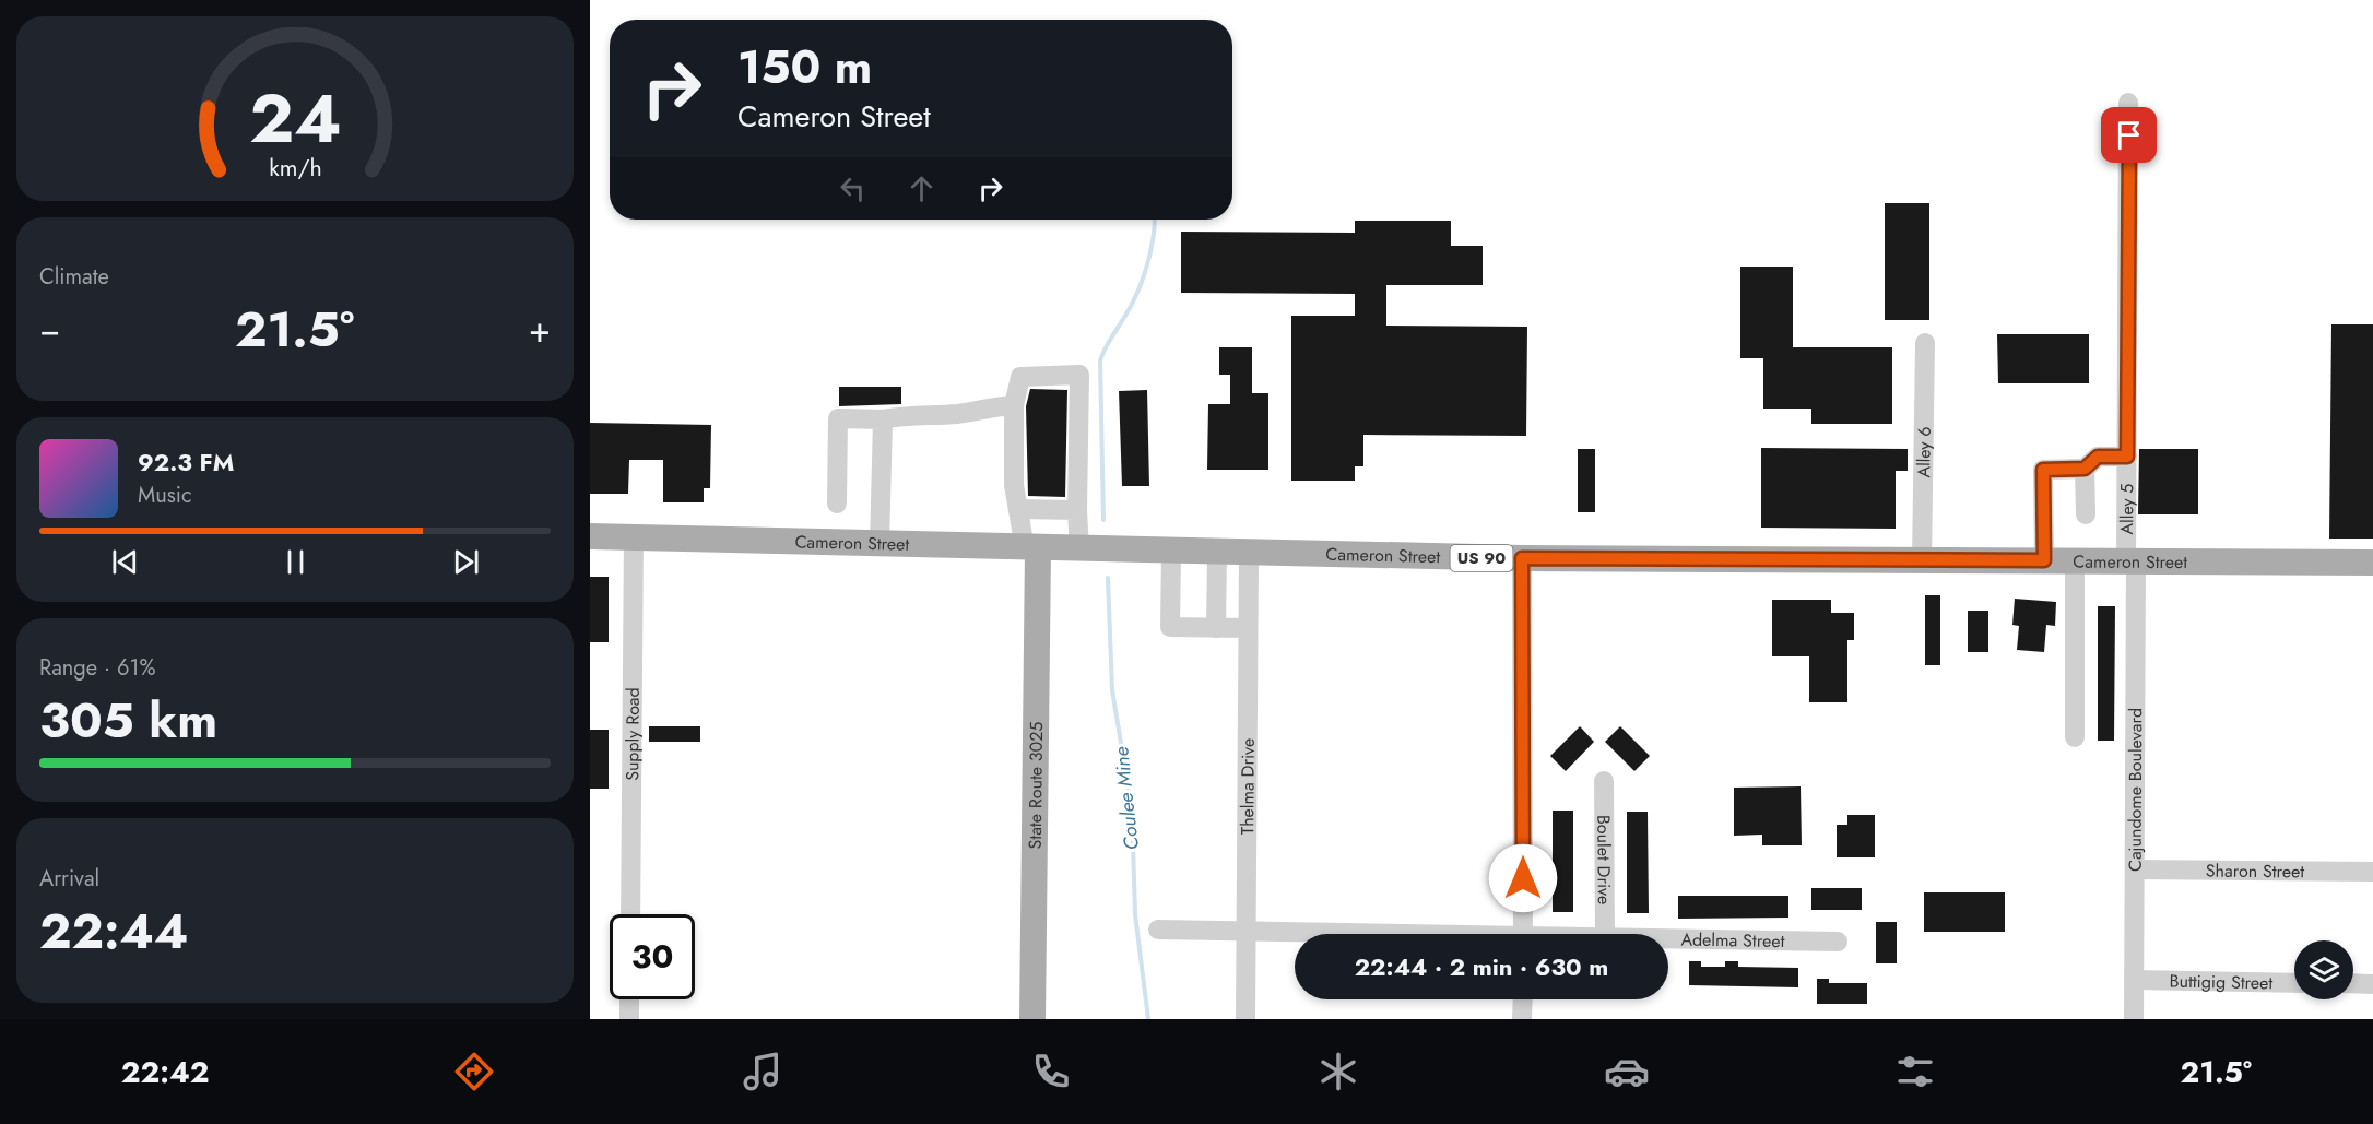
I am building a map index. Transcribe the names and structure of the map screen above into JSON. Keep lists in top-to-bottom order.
{
  "streets": {
    "main road": ["Cameron Street", "US 90", "State Route 3025"],
    "street": [
      "Alley 6",
      "Alley 5",
      "Supply Road",
      "Thelma Drive",
      "Cajundome Boulevard",
      "Boulet Drive",
      "Sharon Street",
      "Adelma Street",
      "Buttigig Street"
    ]
  },
  "crossings": [
    ["Alley 6", "Cameron Street"],
    ["Alley 5", "Cameron Street"],
    ["Alley 5", "Cajundome Boulevard"],
    ["Cameron Street", "Supply Road"],
    ["Cameron Street", "State Route 3025"],
    ["Cameron Street", "Thelma Drive"],
    ["Cameron Street", "Cajundome Boulevard"],
    ["Thelma Drive", "Adelma Street"],
    ["Cajundome Boulevard", "Sharon Street"],
    ["Cajundome Boulevard", "Buttigig Street"]
  ],
  "water": ["Coulee Mine"],
  "page": {
    "turn": ["150 m", "Cameron Street"],
    "tile": [
      "Climate",
      ["Range · 61%", "305 km"],
      ["Arrival", "22:44"]
    ],
    "heat": ["−", "21.5°", "+"],
    "song": ["92.3 FM", "Music"],
    "limit": "30",
    "trip": "22:44 · 2 min · 630 m",
    "tabs": ["22:42", "21.5°"],
    "gauge": ["24", "km/h"]
  }
}
